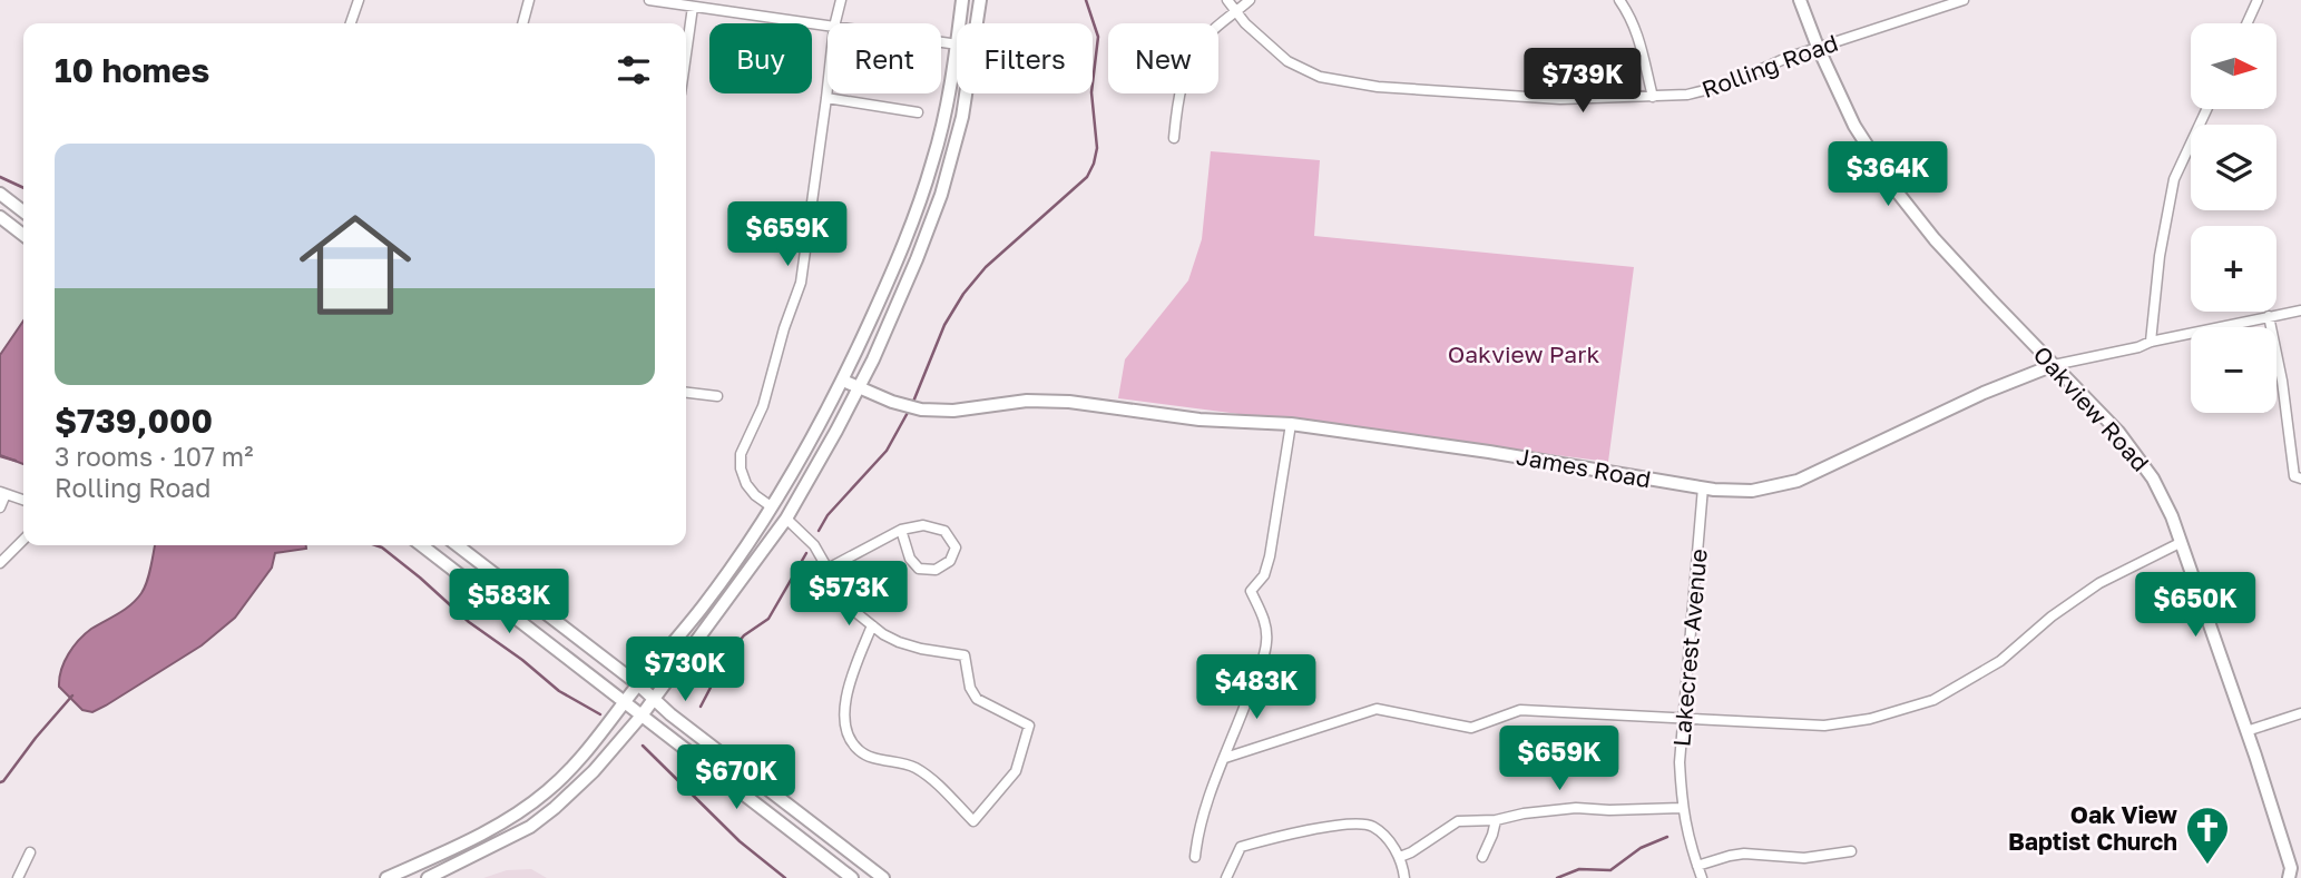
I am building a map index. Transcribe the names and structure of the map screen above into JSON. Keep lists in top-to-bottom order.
{
  "streets": {
    "main road": ["Oakview Road", "James Road"],
    "street": ["Rolling Road", "Lakecrest Avenue"]
  },
  "crossings": [
    ["Rolling Road", "Oakview Road"],
    ["Oakview Road", "James Road"],
    ["James Road", "Lakecrest Avenue"]
  ],
  "parks": ["Oakview Park"],
  "places": {
    "church": ["Oak View Baptist Church"]
  },
  "north": "right",
  "page": {
    "map_buttons": ["+", "−"],
    "chip": [
      "Buy",
      "Rent",
      "Filters",
      "New"
    ],
    "heading": "10 homes",
    "price": [
      "$739K",
      "$364K",
      "$659K",
      "$573K",
      "$583K",
      "$650K",
      "$730K",
      "$483K",
      "$659K",
      "$670K"
    ],
    "list": [
      {
        "name": "$739,000",
        "note": "3 rooms · 107 m² · Rolling Road"
      }
    ]
  }
}
